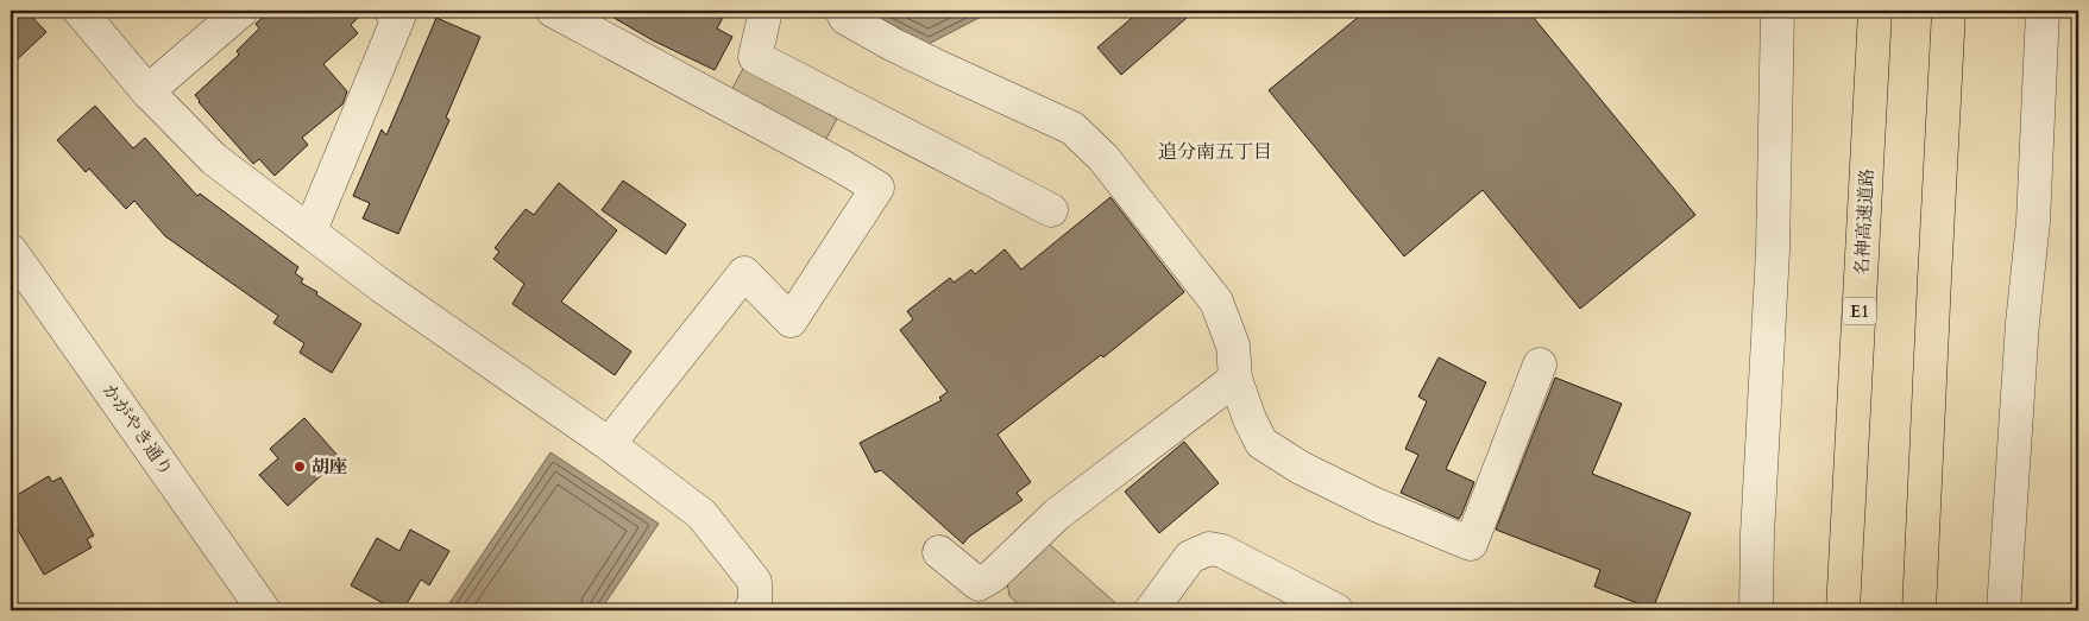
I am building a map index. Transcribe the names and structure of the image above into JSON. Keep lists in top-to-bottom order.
{
  "streets": {
    "highway": ["名神高速道路", "E1"],
    "street": ["かがやき通り"]
  },
  "districts": ["追分南五丁目"],
  "places": ["胡座"]
}
